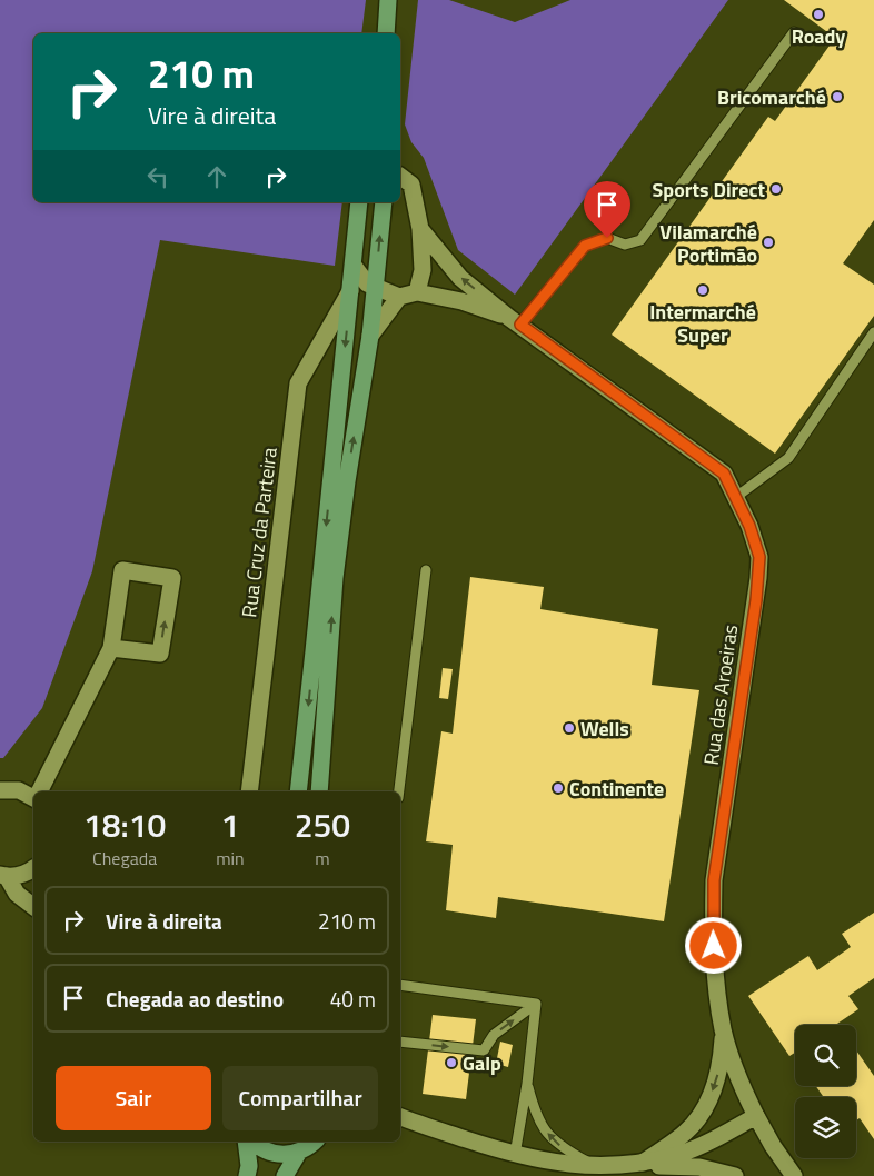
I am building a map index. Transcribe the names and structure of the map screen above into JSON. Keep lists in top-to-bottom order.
{
  "streets": {
    "street": ["Rua Cruz da Parteira", "Rua das Aroeiras"]
  },
  "places": [
    "Roady",
    "Bricomarché",
    "Sports Direct",
    "Vilamarché Portimão",
    "Intermarché Super",
    "Wells",
    "Continente",
    "Galp"
  ],
  "page": {
    "turn": ["210 m", "Vire à direita"],
    "eta": [
      "18:10",
      "Chegada",
      "1",
      "min",
      "250",
      "m"
    ],
    "list": [
      {
        "name": "Vire à direita",
        "value": "210 m"
      },
      {
        "name": "Chegada ao destino",
        "value": "40 m"
      }
    ],
    "buttons": ["Sair", "Compartilhar"]
  }
}
